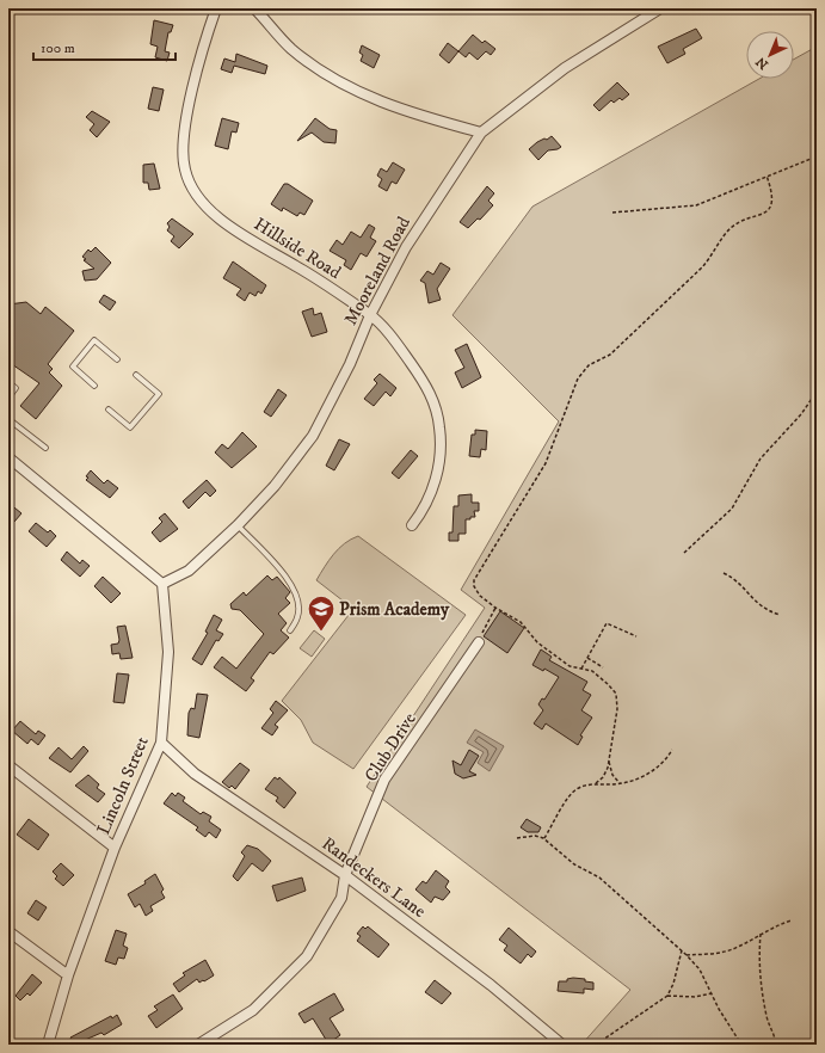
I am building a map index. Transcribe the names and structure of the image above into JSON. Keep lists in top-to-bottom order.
{
  "streets": {
    "street": [
      "Hillside Road",
      "Mooreland Road",
      "Club Drive",
      "Lincoln Street",
      "Randeckers Lane"
    ]
  },
  "crossings": [
    ["Hillside Road", "Mooreland Road"],
    ["Mooreland Road", "Lincoln Street"],
    ["Club Drive", "Randeckers Lane"],
    ["Lincoln Street", "Randeckers Lane"]
  ],
  "places": {
    "school or university": ["Prism Academy"]
  },
  "scale_bar": "100 m",
  "north": "bottom left"
}
